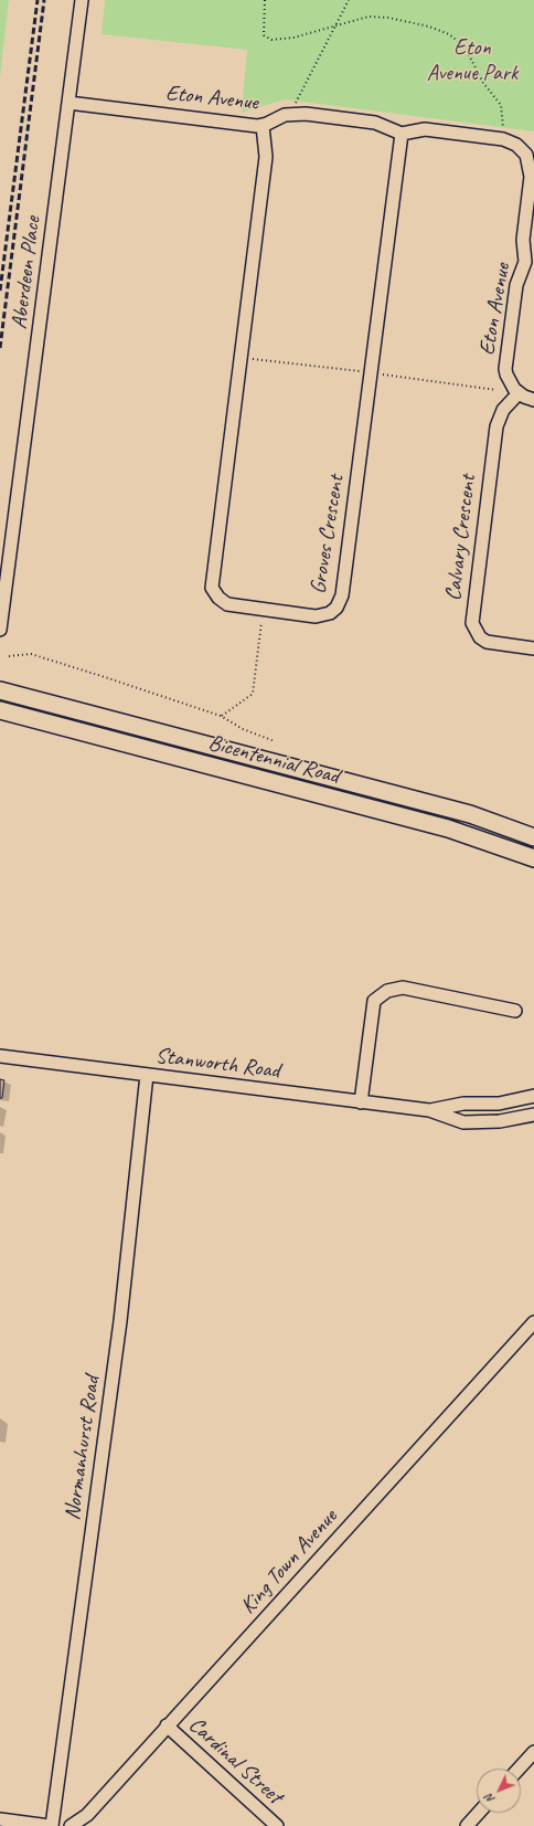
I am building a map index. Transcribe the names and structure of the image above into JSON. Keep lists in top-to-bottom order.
{
  "streets": {
    "main road": ["Bicentennial Road"],
    "street": [
      "Eton Avenue",
      "Aberdeen Place",
      "Groves Crescent",
      "Calvary Crescent",
      "Stanworth Road",
      "Normanhurst Road",
      "King Town Avenue",
      "Cardinal Street"
    ]
  },
  "crossings": [
    ["Eton Avenue", "Aberdeen Place"],
    ["Eton Avenue", "Groves Crescent"],
    ["Eton Avenue", "Calvary Crescent"],
    ["Stanworth Road", "Normanhurst Road"],
    ["King Town Avenue", "Cardinal Street"]
  ],
  "parks": ["Eton Avenue Park"],
  "north": "bottom left"
}
